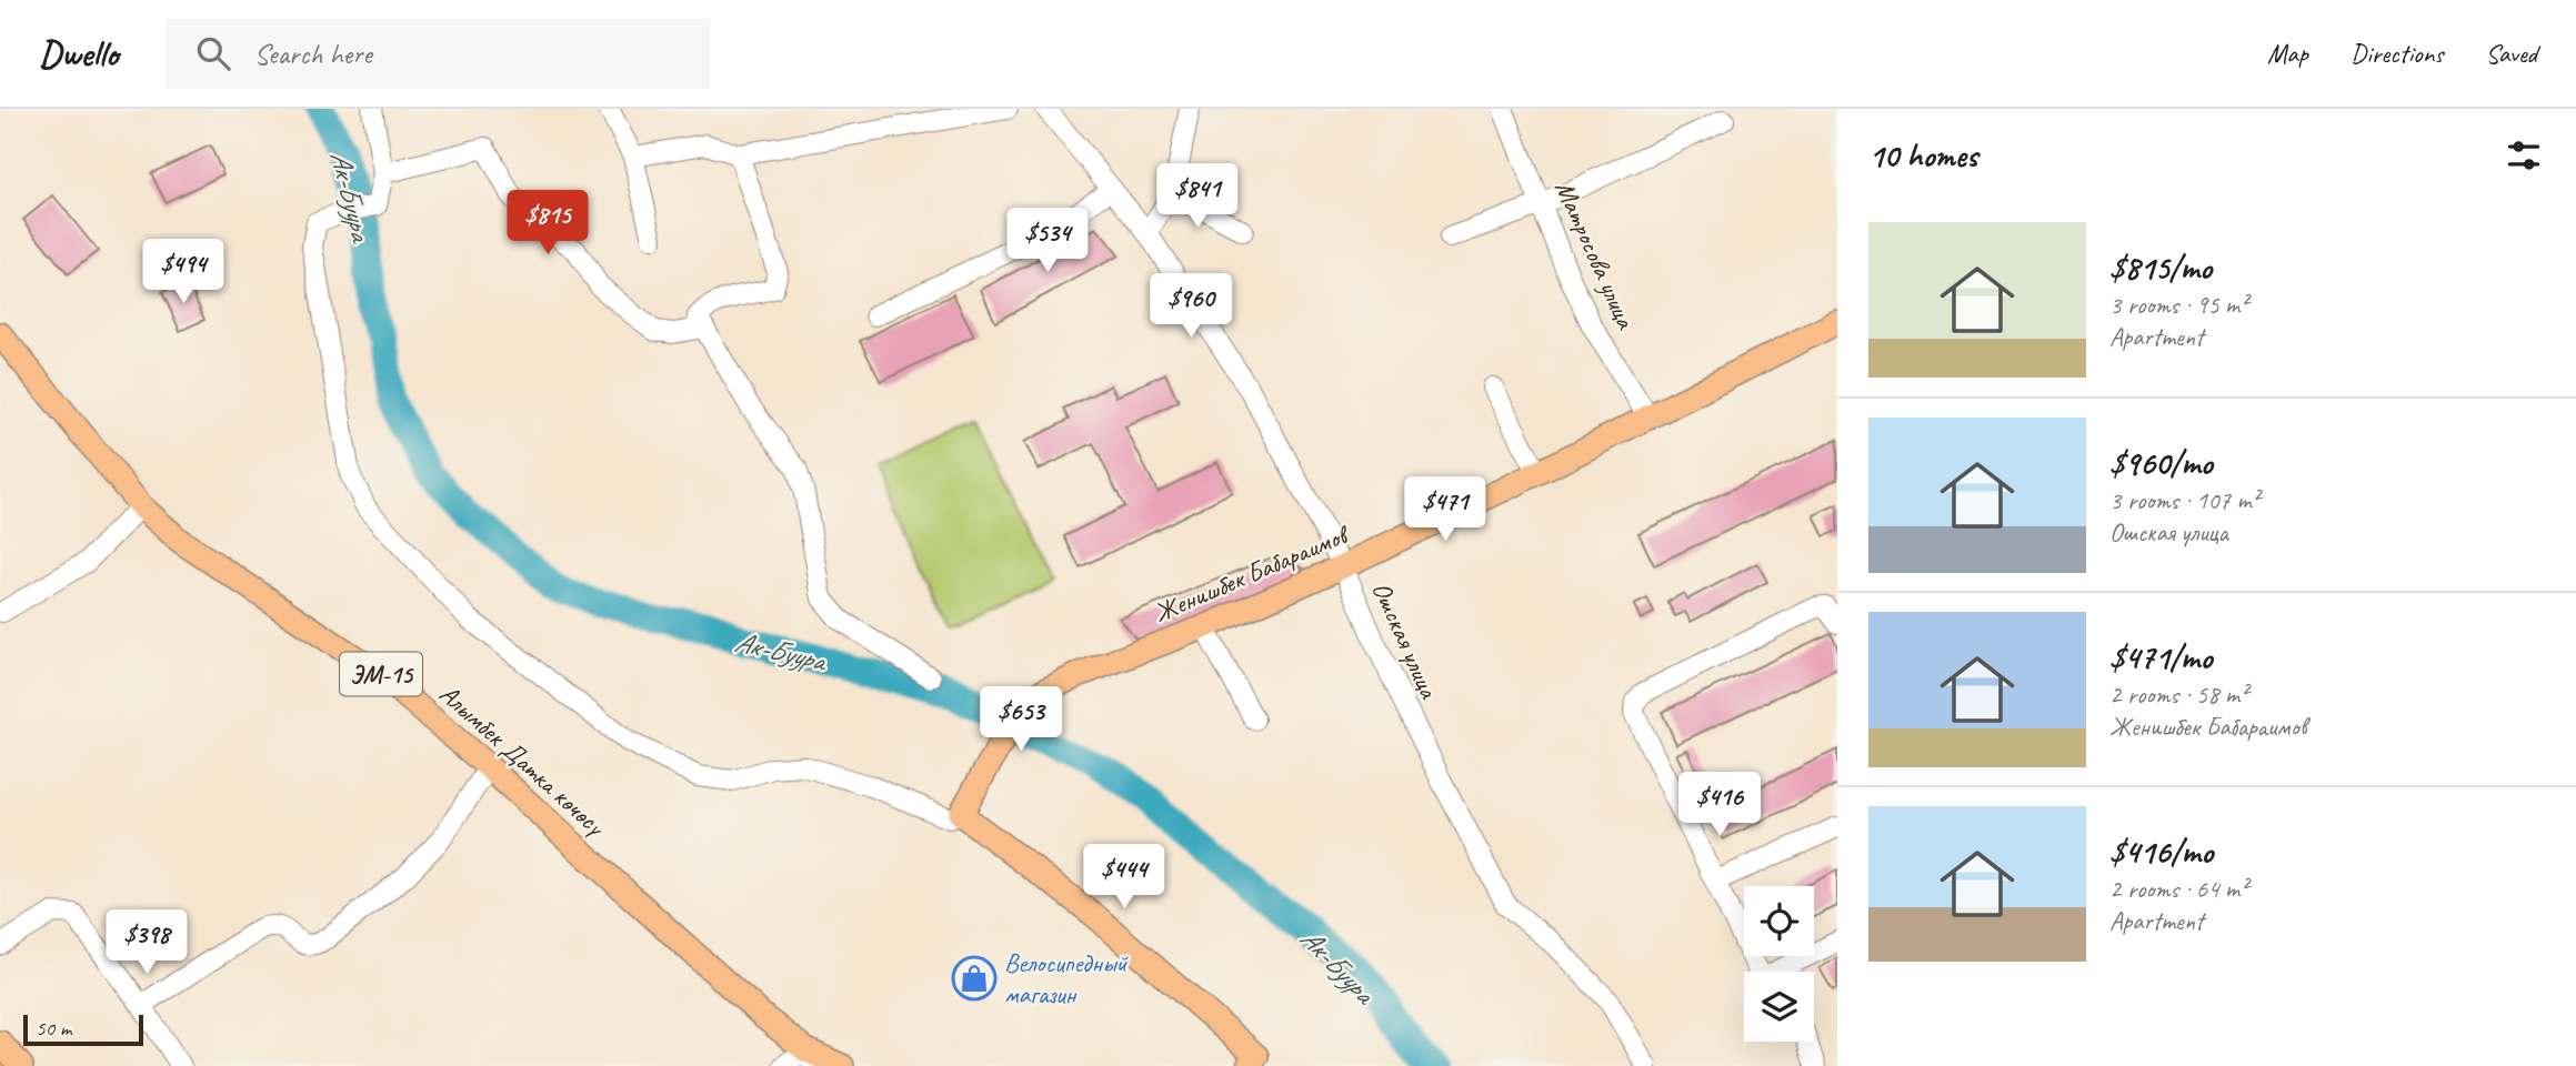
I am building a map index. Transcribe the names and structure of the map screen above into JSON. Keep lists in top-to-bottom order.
{
  "streets": {
    "main road": ["Женишбек Бабараимов", "ЭМ-15", "Алымбек Датка көчөсү"],
    "street": ["Матросова улица", "Ошская улица"]
  },
  "crossings": [
    ["Матросова улица", "Женишбек Бабараимов"],
    ["Женишбек Бабараимов", "Ошская улица"]
  ],
  "water": ["Ак-Буура"],
  "places": {
    "shop": ["Велосипедный магазин"]
  },
  "scale_bar": "50 m",
  "page": {
    "header": "Dwello",
    "search": "Search here",
    "nav": ["Map", "Directions", "Saved"],
    "heading": "10 homes",
    "price": [
      "$841",
      "$815",
      "$534",
      "$494",
      "$960",
      "$471",
      "$653",
      "$416",
      "$444",
      "$398"
    ],
    "list": [
      {
        "name": "$815/mo",
        "note": "3 rooms · 95 m² · Apartment"
      },
      {
        "name": "$960/mo",
        "note": "3 rooms · 107 m² · Ошская улица"
      },
      {
        "name": "$471/mo",
        "note": "2 rooms · 58 m² · Женишбек Бабараимов"
      },
      {
        "name": "$416/mo",
        "note": "2 rooms · 64 m² · Apartment"
      }
    ],
    "scale": "50 m"
  }
}
